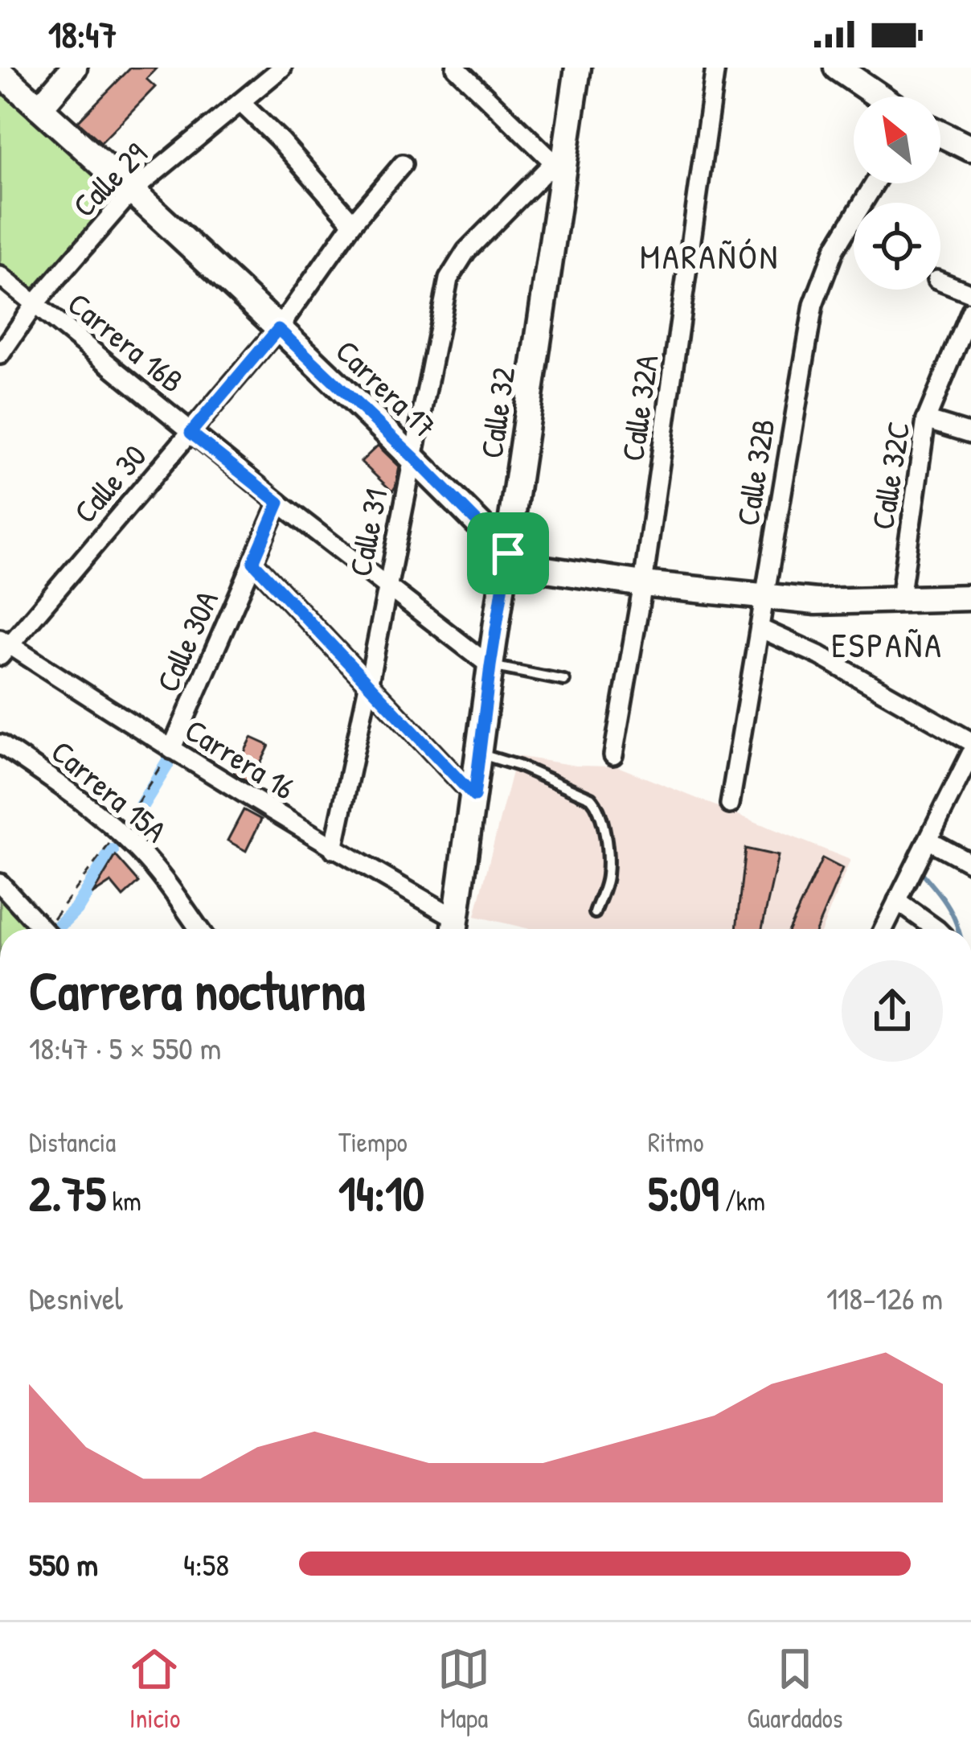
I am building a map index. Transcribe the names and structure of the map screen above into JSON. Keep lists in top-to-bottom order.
{
  "streets": {
    "main road": ["Carrera 17", "Calle 32"],
    "street": [
      "Calle 29",
      "Carrera 16B",
      "Calle 32A",
      "Calle 32B",
      "Calle 32C",
      "Calle 30",
      "Calle 31",
      "Calle 30A",
      "Carrera 16",
      "Carrera 15A"
    ]
  },
  "crossings": [
    ["Calle 29", "Carrera 16B"],
    ["Calle 29", "Carrera 17"],
    ["Carrera 16B", "Calle 32"],
    ["Carrera 16B", "Calle 30"],
    ["Carrera 16B", "Calle 31"],
    ["Carrera 16B", "Calle 30A"],
    ["Carrera 17", "Calle 32A"],
    ["Carrera 17", "Calle 32"],
    ["Carrera 17", "Calle 32B"],
    ["Carrera 17", "Calle 32C"],
    ["Carrera 17", "Calle 30"],
    ["Carrera 17", "Calle 31"],
    ["Calle 32", "Calle 31"],
    ["Calle 32", "Carrera 16"],
    ["Calle 30", "Carrera 16"],
    ["Calle 31", "Carrera 16"],
    ["Calle 30A", "Carrera 16"]
  ],
  "districts": ["MARAÑÓN", "ESPAÑA"],
  "north": "top left",
  "page": {
    "status": "18:47",
    "heading": ["Carrera nocturna", "18:47 · 5 × 550 m"],
    "stats": [
      ["Distancia", "2.75 km"],
      ["Tiempo", "14:10"],
      ["Ritmo", "5:09 /km"]
    ],
    "chart": ["Desnivel", "118–126 m"],
    "list": [
      {
        "name": "550 m",
        "note": "4:58"
      }
    ],
    "tabs": ["Inicio", "Mapa", "Guardados"]
  }
}
